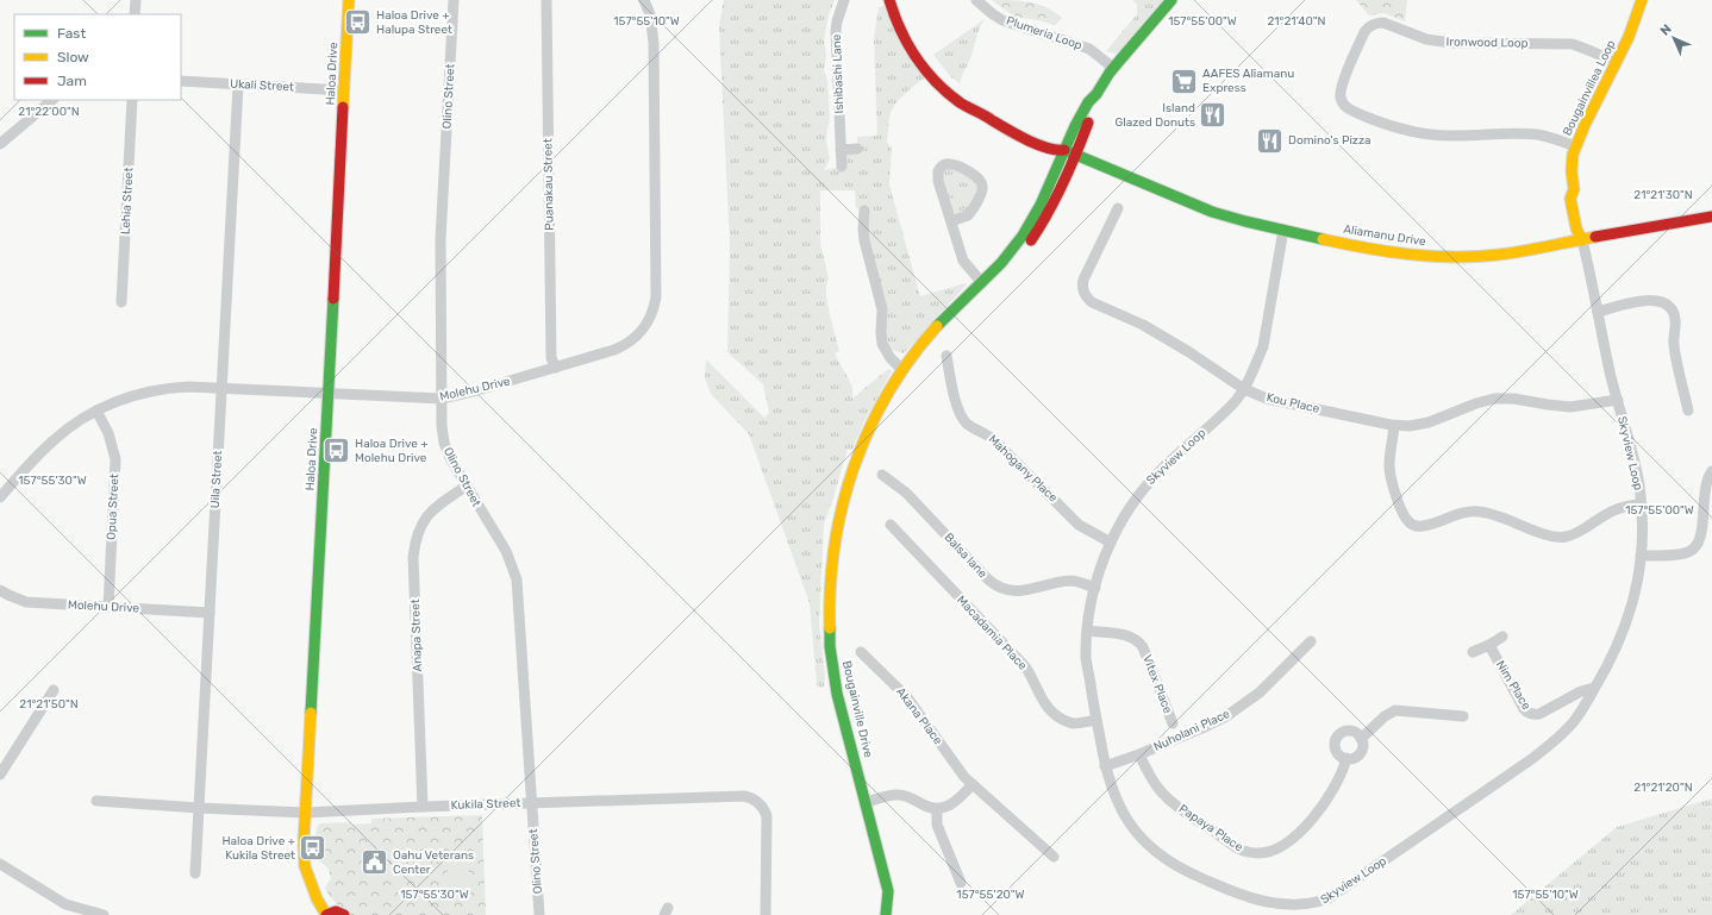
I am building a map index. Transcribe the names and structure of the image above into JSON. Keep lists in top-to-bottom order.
{
  "streets": {
    "street": [
      "Plumeria Loop",
      "Ironwood Loop",
      "Haloa Drive",
      "Ishibashi Lane",
      "Ukali Street",
      "Bougainvillea Loop",
      "Olino Street",
      "Puanakau Street",
      "Lehia Street",
      "Aliamanu Drive",
      "Molehu Drive",
      "Kou Place",
      "Skyview Loop",
      "Mahogany Place",
      "Uila Street",
      "Opua Street",
      "Balsa lane",
      "Macadamia Place",
      "Anapa Street",
      "Vitex Place",
      "Nim Place",
      "Bougainville Drive",
      "Akana Place",
      "Nuholani Place",
      "Kukila Street",
      "Papaya Place"
    ]
  },
  "crossings": [
    ["Ironwood Loop", "Bougainvillea Loop"],
    ["Haloa Drive", "Ukali Street"],
    ["Haloa Drive", "Molehu Drive"],
    ["Haloa Drive", "Kukila Street"],
    ["Ukali Street", "Uila Street"],
    ["Bougainvillea Loop", "Aliamanu Drive"],
    ["Bougainvillea Loop", "Skyview Loop"],
    ["Olino Street", "Molehu Drive"],
    ["Olino Street", "Anapa Street"],
    ["Olino Street", "Kukila Street"],
    ["Puanakau Street", "Molehu Drive"],
    ["Aliamanu Drive", "Skyview Loop"],
    ["Molehu Drive", "Uila Street"],
    ["Molehu Drive", "Opua Street"],
    ["Kou Place", "Skyview Loop"],
    ["Skyview Loop", "Mahogany Place"],
    ["Skyview Loop", "Balsa lane"],
    ["Skyview Loop", "Macadamia Place"],
    ["Skyview Loop", "Vitex Place"],
    ["Skyview Loop", "Nim Place"],
    ["Skyview Loop", "Nuholani Place"],
    ["Uila Street", "Kukila Street"],
    ["Anapa Street", "Kukila Street"],
    ["Nuholani Place", "Papaya Place"]
  ],
  "places": {
    "bus stop": ["Haloa Drive + Halupa Street", "Haloa Drive + Molehu Drive", "Haloa Drive + Kukila Street"],
    "supermarket": ["AAFES Aliamanu Express"],
    "restaurant": ["Island Glazed Donuts", "Domino's Pizza"],
    "public building": ["Oahu Veterans Center"]
  },
  "legend": ["Fast", "Slow", "Jam"],
  "north": "top left",
  "coordinates": [
    "157°55'10\"W",
    "157°55'00\"W",
    "21°21'40\"N",
    "21°22'00\"N",
    "21°21'30\"N",
    "157°55'30\"W",
    "21°21'50\"N",
    "21°21'20\"N",
    "157°55'20\"W"
  ]
}
